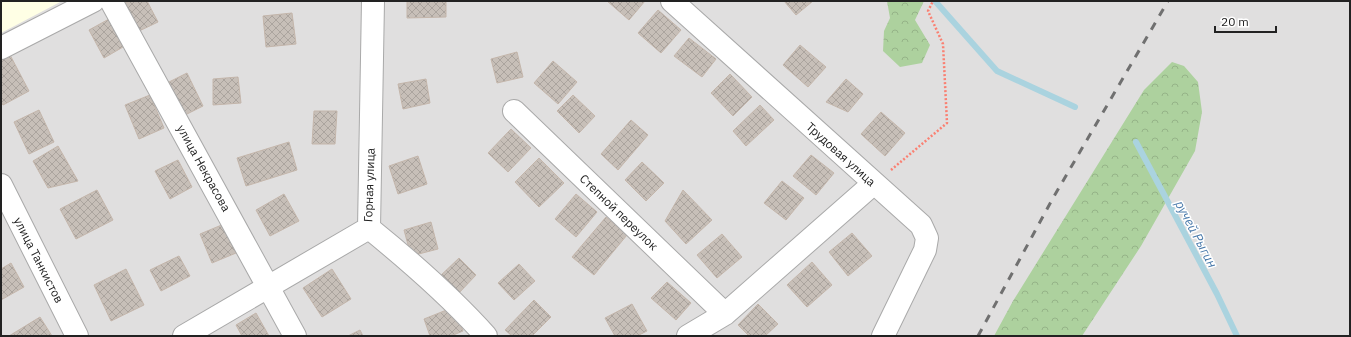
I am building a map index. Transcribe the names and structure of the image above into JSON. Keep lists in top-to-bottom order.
{
  "streets": {
    "street": [
      "Трудовая улица",
      "улица Некрасова",
      "Горная улица",
      "Степной переулок",
      "улица Танкистов"
    ]
  },
  "crossings": [
    ["улица Некрасова", "Горная улица"]
  ],
  "water": ["ручей Рыгин"],
  "scale_bar": "20 m"
}
